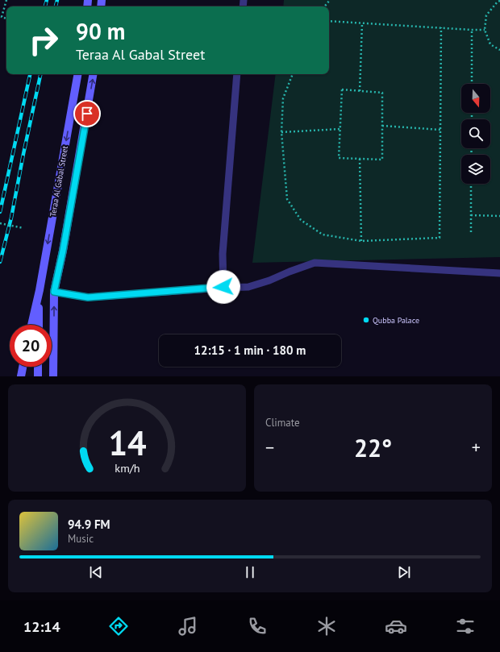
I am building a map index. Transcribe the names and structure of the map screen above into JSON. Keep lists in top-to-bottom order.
{
  "streets": {
    "main road": ["Teraa Al Gabal Street"]
  },
  "places": ["Qubba Palace"],
  "north": "bottom",
  "page": {
    "turn": ["90 m", "Teraa Al Gabal Street"],
    "limit": "20",
    "trip": "12:15 · 1 min · 180 m",
    "tile": "Climate",
    "heat": ["−", "22°", "+"],
    "song": ["94.9 FM", "Music"],
    "tabs": "12:14",
    "gauge": ["14", "km/h"]
  }
}
